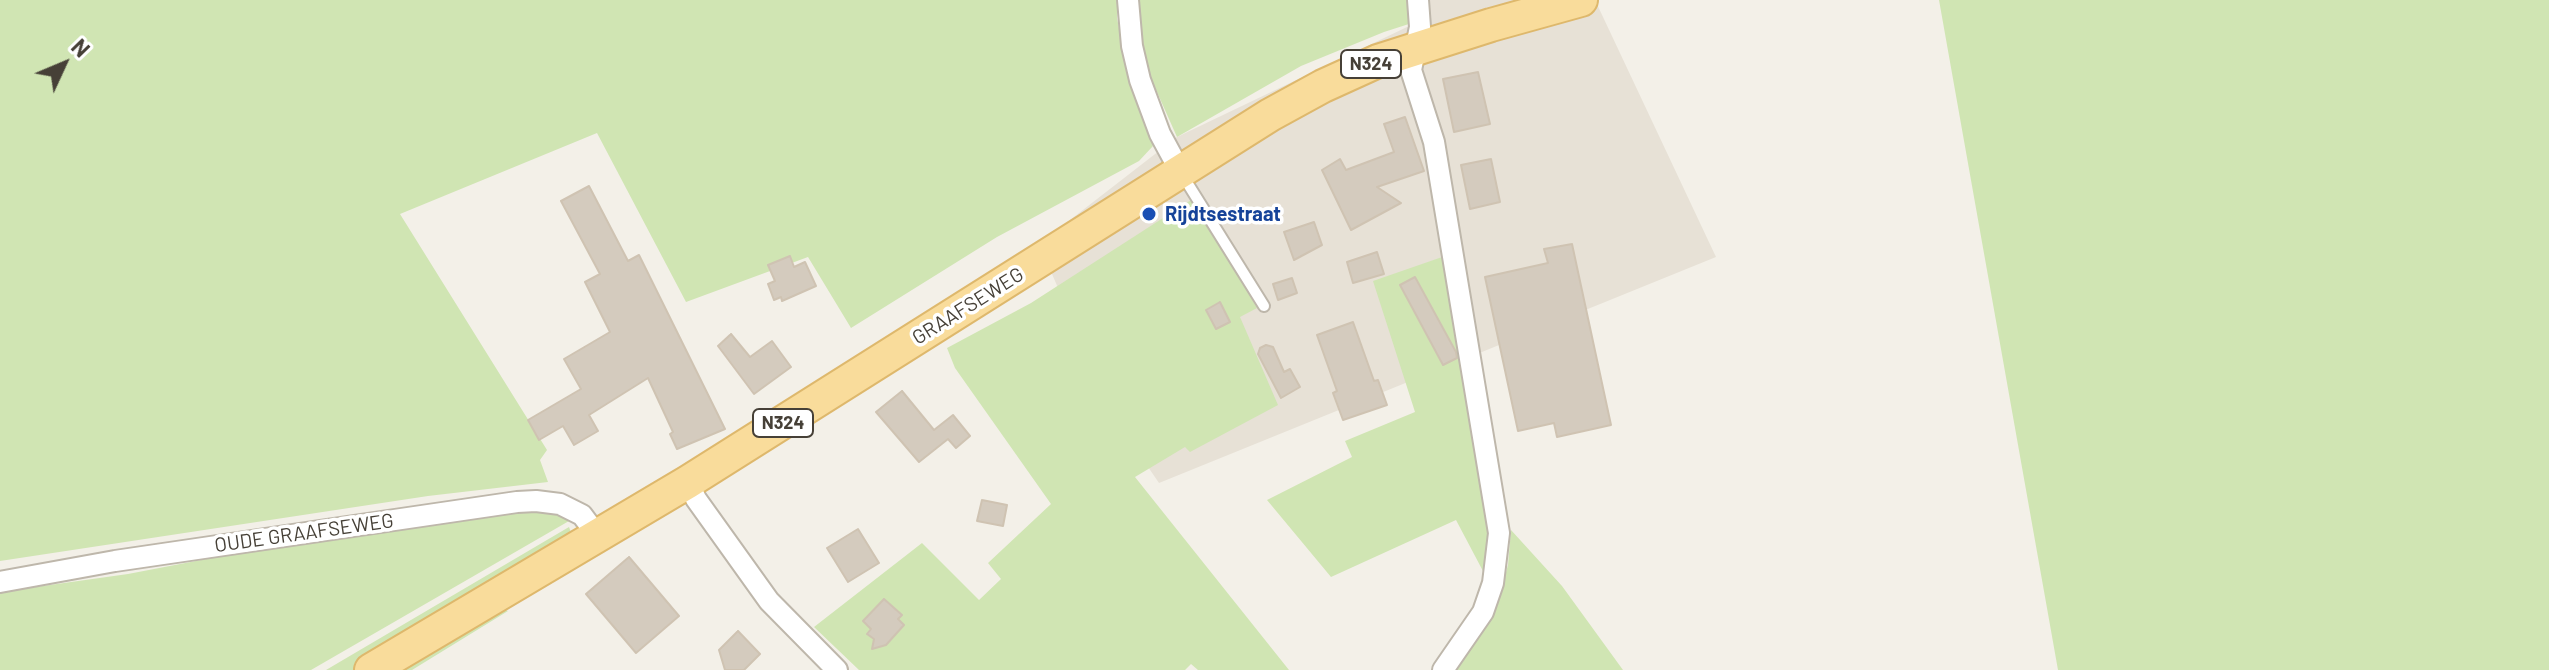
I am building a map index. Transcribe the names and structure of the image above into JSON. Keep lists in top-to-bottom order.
{
  "streets": {
    "main road": ["N324", "GRAAFSEWEG"],
    "street": ["OUDE GRAAFSEWEG"]
  },
  "crossings": [
    ["GRAAFSEWEG", "OUDE GRAAFSEWEG"]
  ],
  "places": ["Rijdtsestraat"],
  "north": "top right"
}
